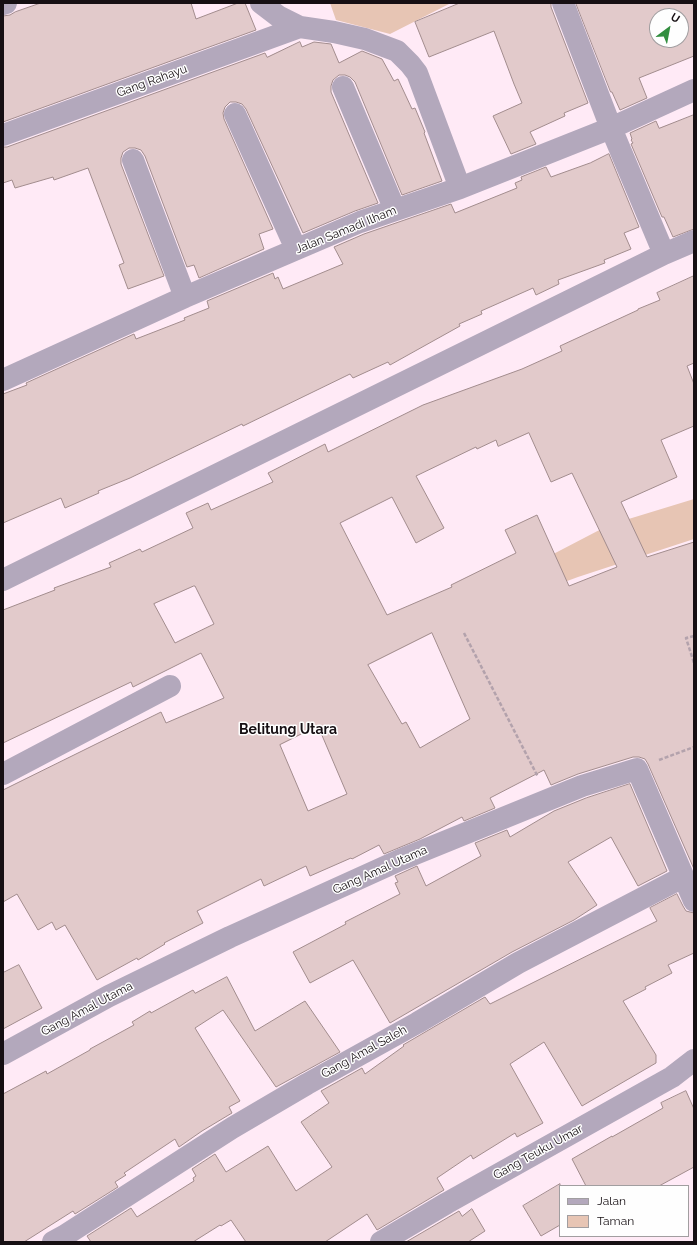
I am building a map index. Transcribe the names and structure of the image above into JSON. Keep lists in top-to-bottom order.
{
  "streets": {
    "street": [
      "Gang Rahayu",
      "Jalan Samadi Ilham",
      "Gang Amal Utama",
      "Gang Amal Saleh",
      "Gang Teuku Umar"
    ]
  },
  "districts": ["Belitung Utara"],
  "legend": ["Jalan", "Taman"],
  "north": "top right"
}
